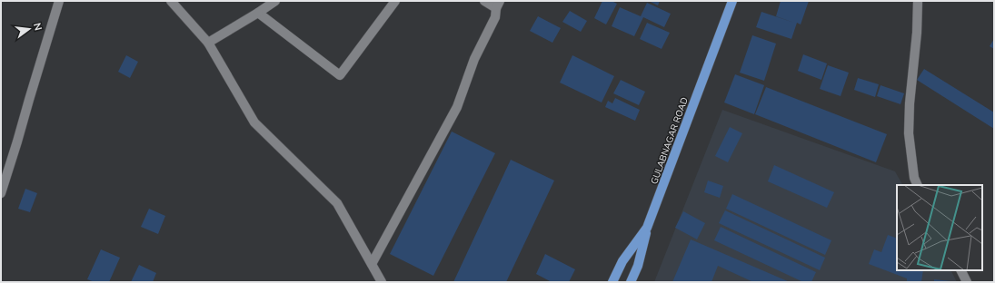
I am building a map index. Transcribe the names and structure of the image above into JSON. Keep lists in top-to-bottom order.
{
  "streets": {
    "main road": ["GULABNAGAR ROAD"]
  },
  "north": "right"
}
